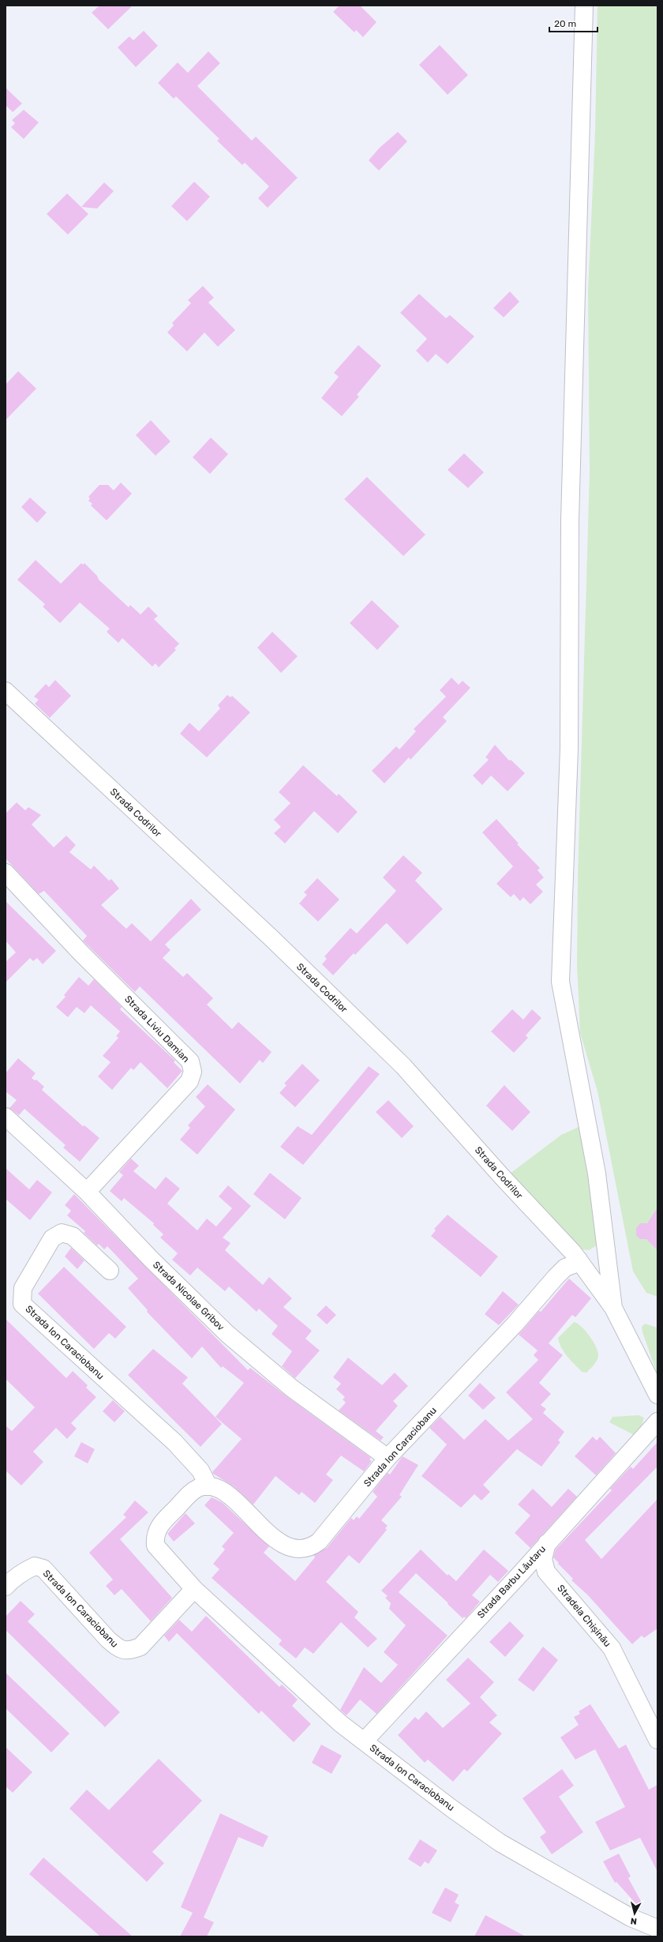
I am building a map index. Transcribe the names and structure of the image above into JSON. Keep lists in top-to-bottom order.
{
  "streets": {
    "street": [
      "Strada Codrilor",
      "Strada Liviu Damian",
      "Strada Nicolae Gribov",
      "Strada Ion Caraciobanu",
      "Strada Barbu Lăutaru",
      "Stradela Chișinău"
    ]
  },
  "crossings": [
    ["Strada Codrilor", "Strada Ion Caraciobanu"],
    ["Strada Liviu Damian", "Strada Nicolae Gribov"],
    ["Strada Nicolae Gribov", "Strada Ion Caraciobanu"],
    ["Strada Ion Caraciobanu", "Strada Barbu Lăutaru"],
    ["Strada Barbu Lăutaru", "Stradela Chișinău"]
  ],
  "scale_bar": "20 m",
  "north": "bottom"
}
